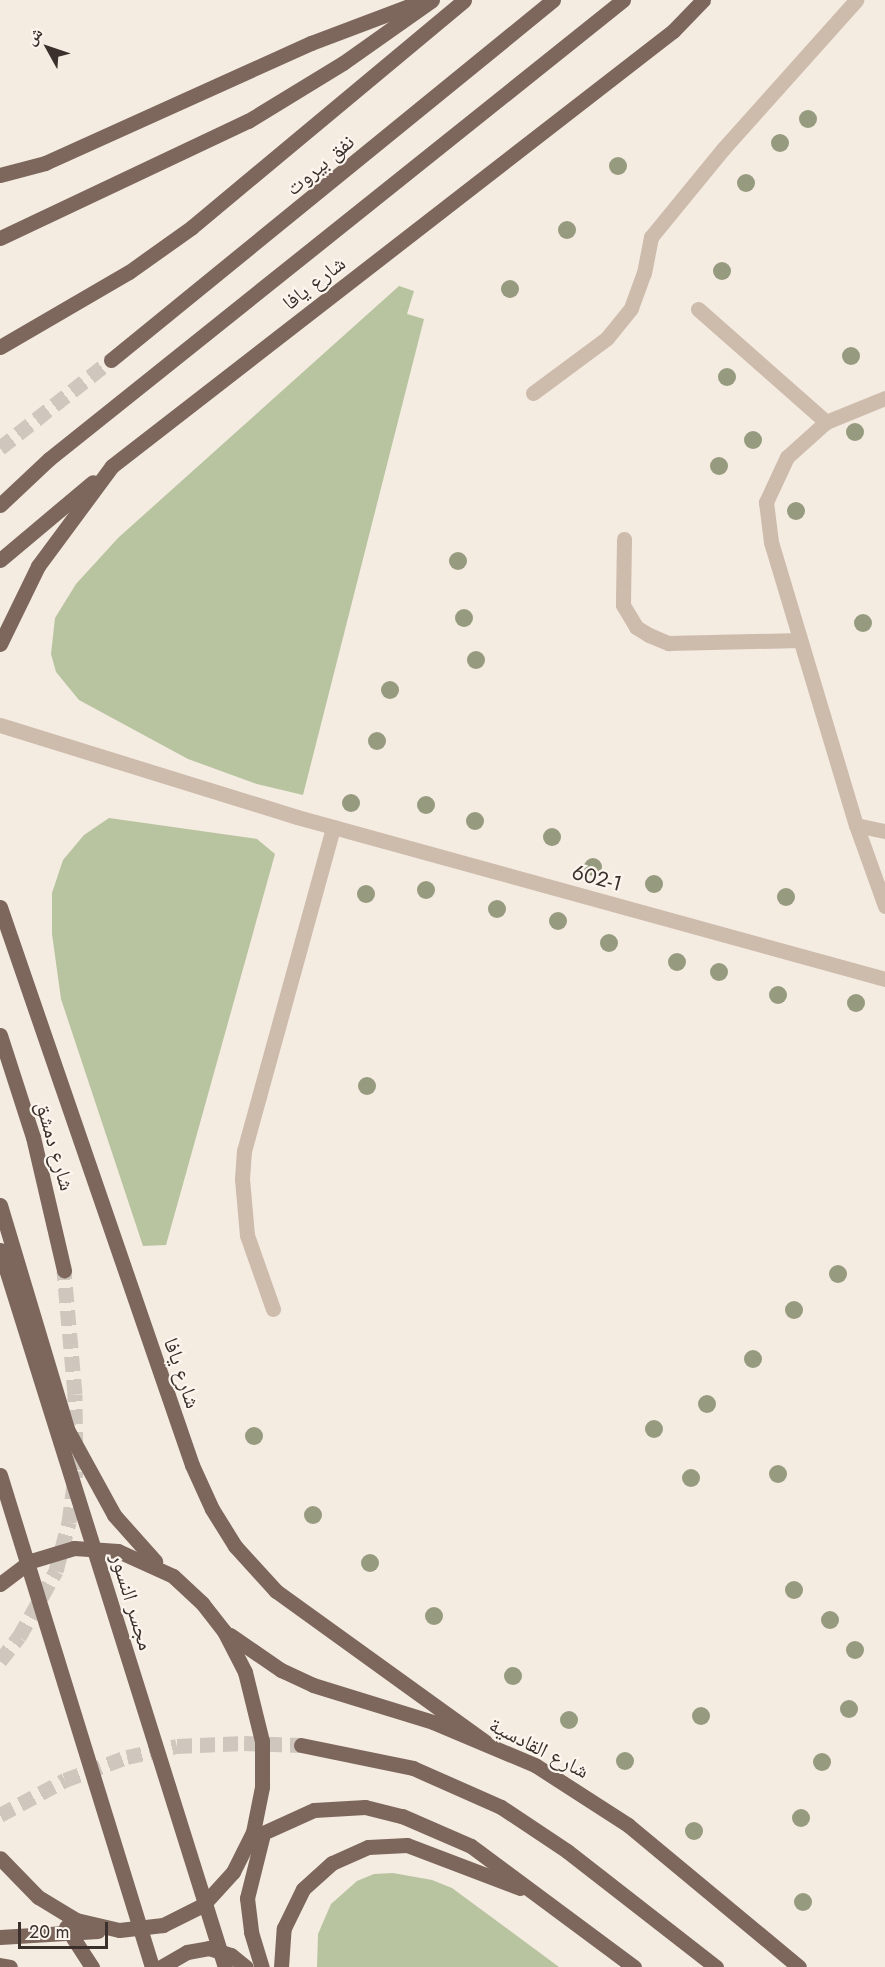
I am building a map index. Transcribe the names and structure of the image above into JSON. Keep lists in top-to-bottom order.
{
  "streets": {
    "main road": [
      "نفق بيروت",
      "شارع يافا",
      "شارع دمشق",
      "مجسر النسور",
      "شارع القادسية"
    ],
    "lane": ["602-1"]
  },
  "crossings": [
    ["شارع يافا", "شارع القادسية"]
  ],
  "scale_bar": "20 m",
  "north": "top left"
}
